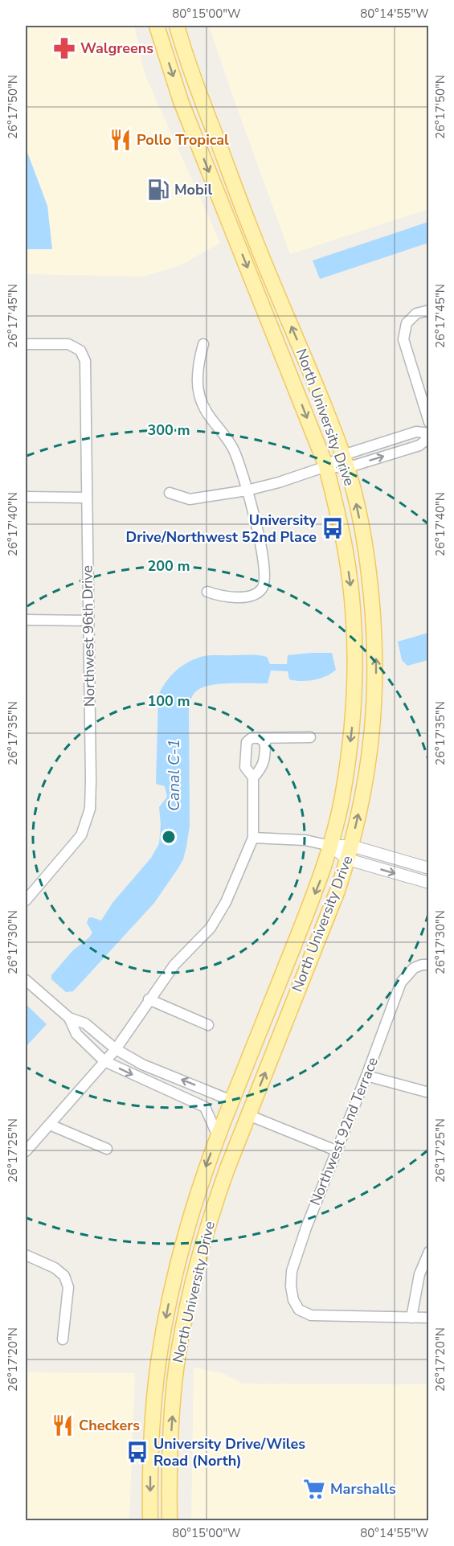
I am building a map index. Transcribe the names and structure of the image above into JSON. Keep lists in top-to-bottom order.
{
  "streets": {
    "main road": ["North University Drive"],
    "street": ["Northwest 96th Drive", "Northwest 92nd Terrace"]
  },
  "water": ["Canal C-1"],
  "places": {
    "pharmacy": ["Walgreens"],
    "restaurant": ["Pollo Tropical", "Checkers"],
    "fuel station": ["Mobil"],
    "bus stop": ["University Drive/Northwest 52nd Place", "University Drive/Wiles Road (North)"],
    "supermarket": ["Marshalls"]
  },
  "coordinates": [
    "80°15'00\"W",
    "80°14'55\"W",
    "26°17'50\"N",
    "26°17'45\"N",
    "26°17'40\"N",
    "26°17'35\"N",
    "26°17'30\"N",
    "26°17'25\"N",
    "26°17'20\"N"
  ],
  "rings": ["300 m", "200 m", "100 m"]
}
